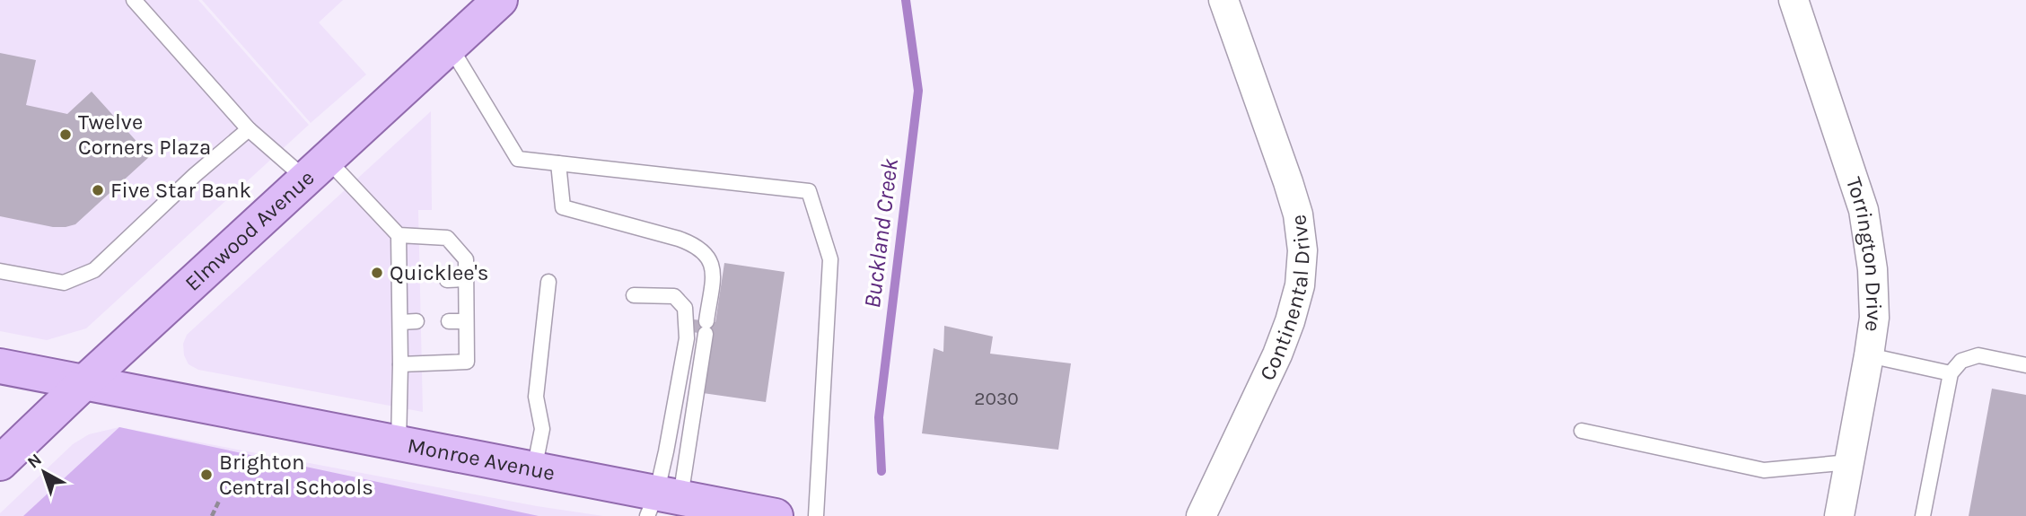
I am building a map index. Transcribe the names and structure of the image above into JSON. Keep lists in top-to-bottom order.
{
  "streets": {
    "main road": ["Elmwood Avenue", "Monroe Avenue"],
    "street": ["Torrington Drive", "Continental Drive"]
  },
  "crossings": [
    ["Elmwood Avenue", "Monroe Avenue"]
  ],
  "water": ["Buckland Creek"],
  "places": [
    "Twelve Corners Plaza",
    "Five Star Bank",
    "Quicklee's",
    "Brighton Central Schools"
  ],
  "house_numbers": ["2030"],
  "north": "top left"
}
